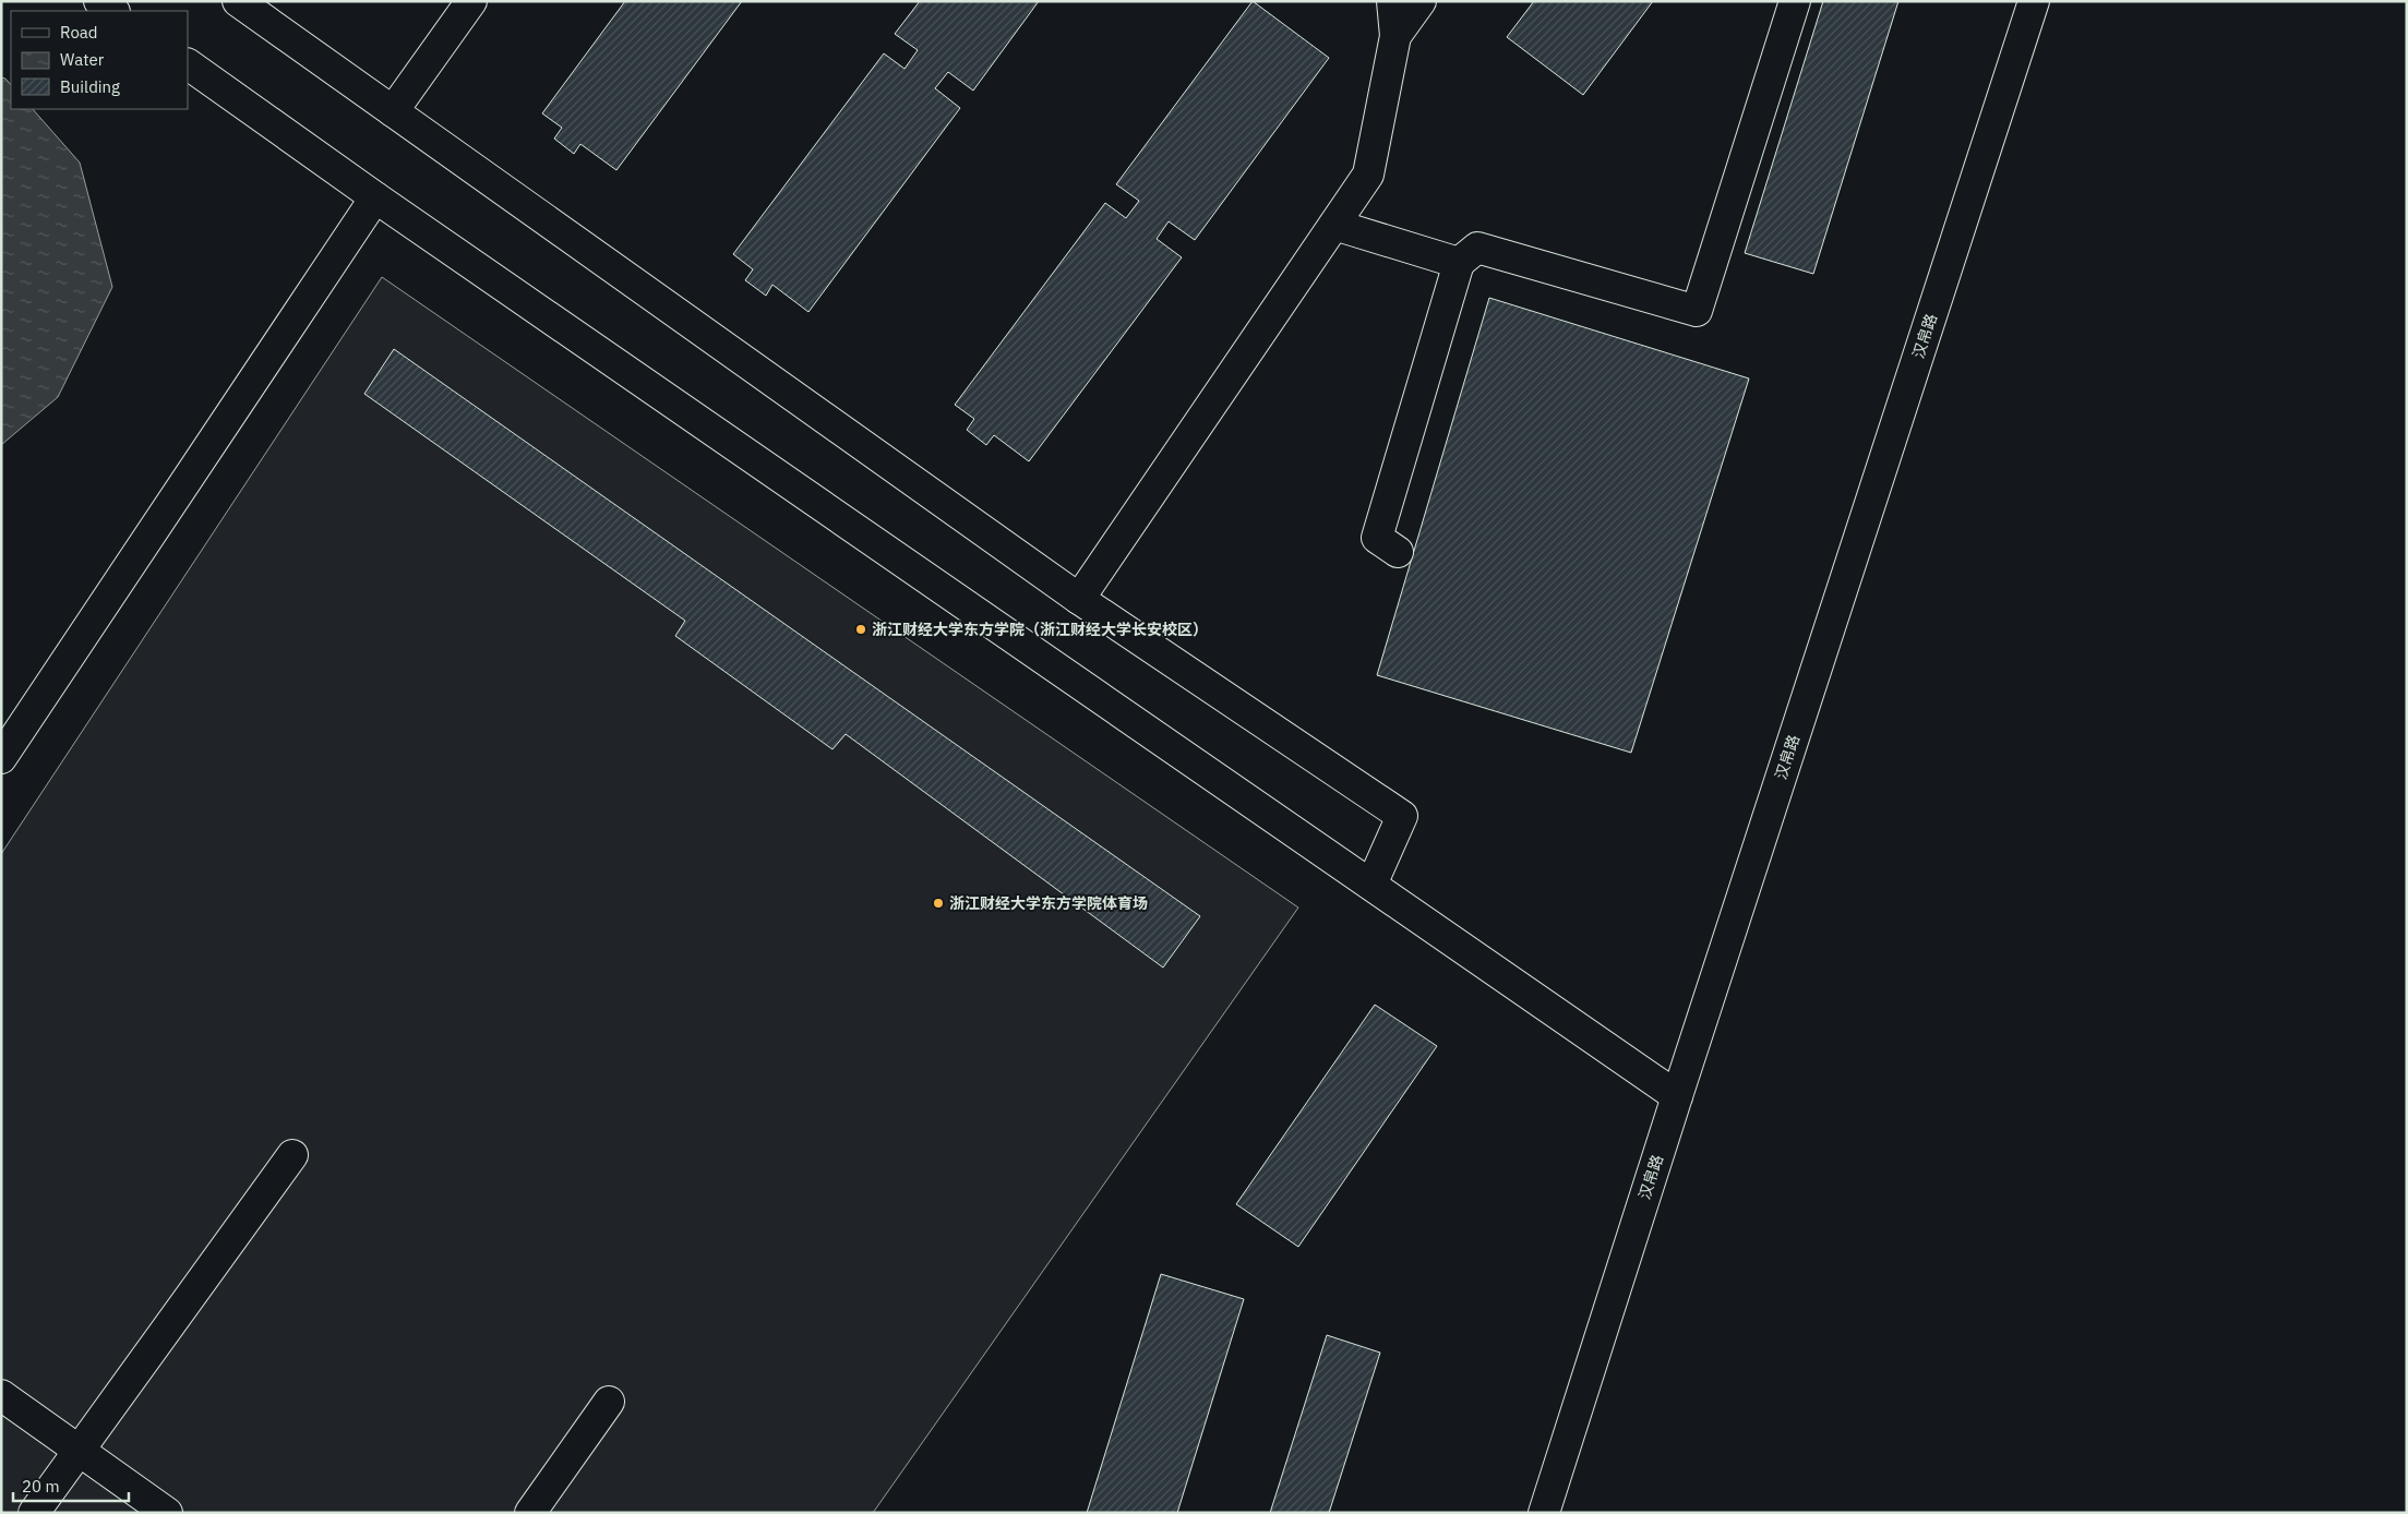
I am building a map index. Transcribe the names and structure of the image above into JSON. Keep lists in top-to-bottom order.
{
  "streets": {
    "street": ["汉帛路"]
  },
  "places": ["浙江财经大学东方学院（浙江财经大学长安校区）", "浙江财经大学东方学院体育场"],
  "legend": ["Road", "Water", "Building"],
  "scale_bar": "20 m"
}
